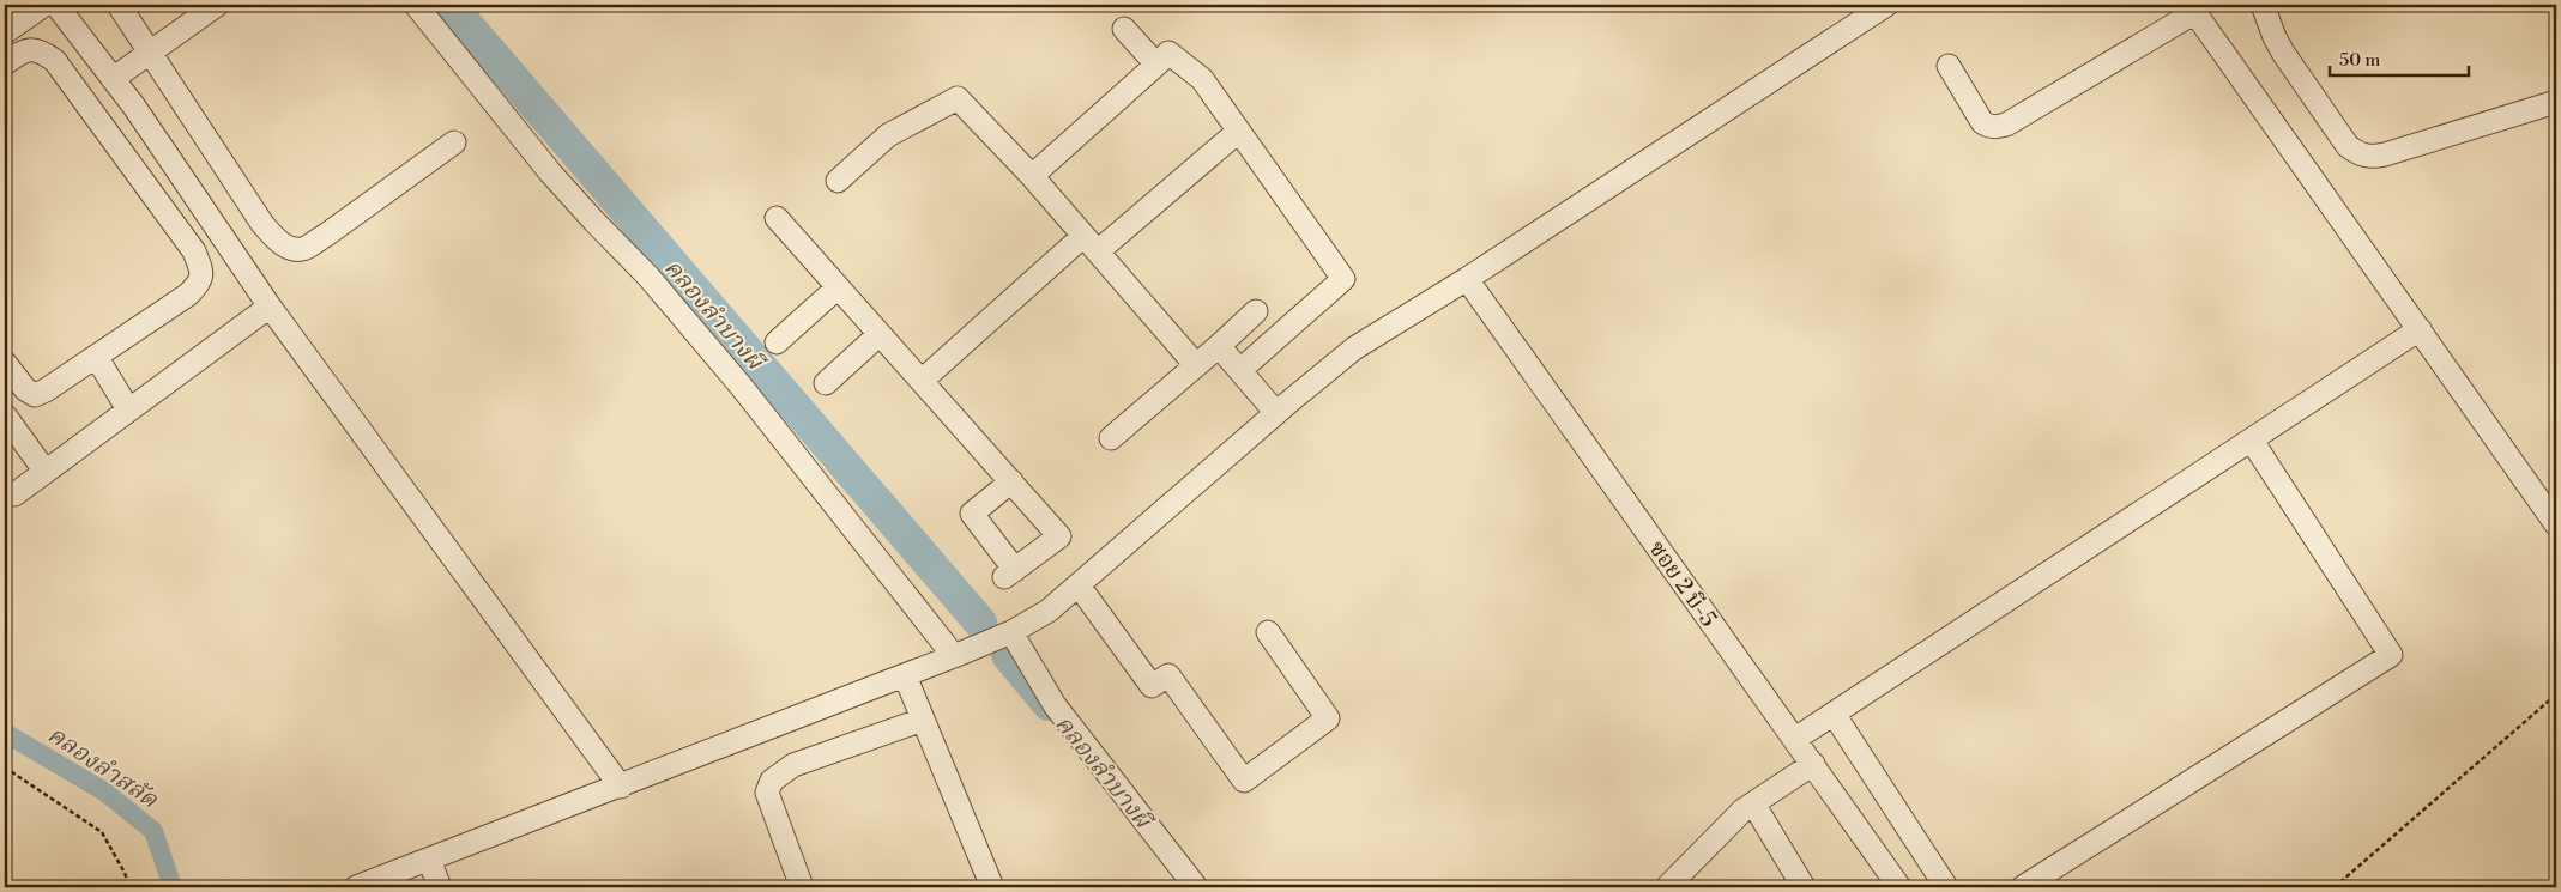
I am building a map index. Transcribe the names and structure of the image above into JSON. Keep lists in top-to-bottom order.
{
  "streets": {
    "street": ["ซอย 2 บี-5"]
  },
  "water": ["คลองลำบางผี", "คลองลำสลัด"],
  "scale_bar": "50 m"
}
